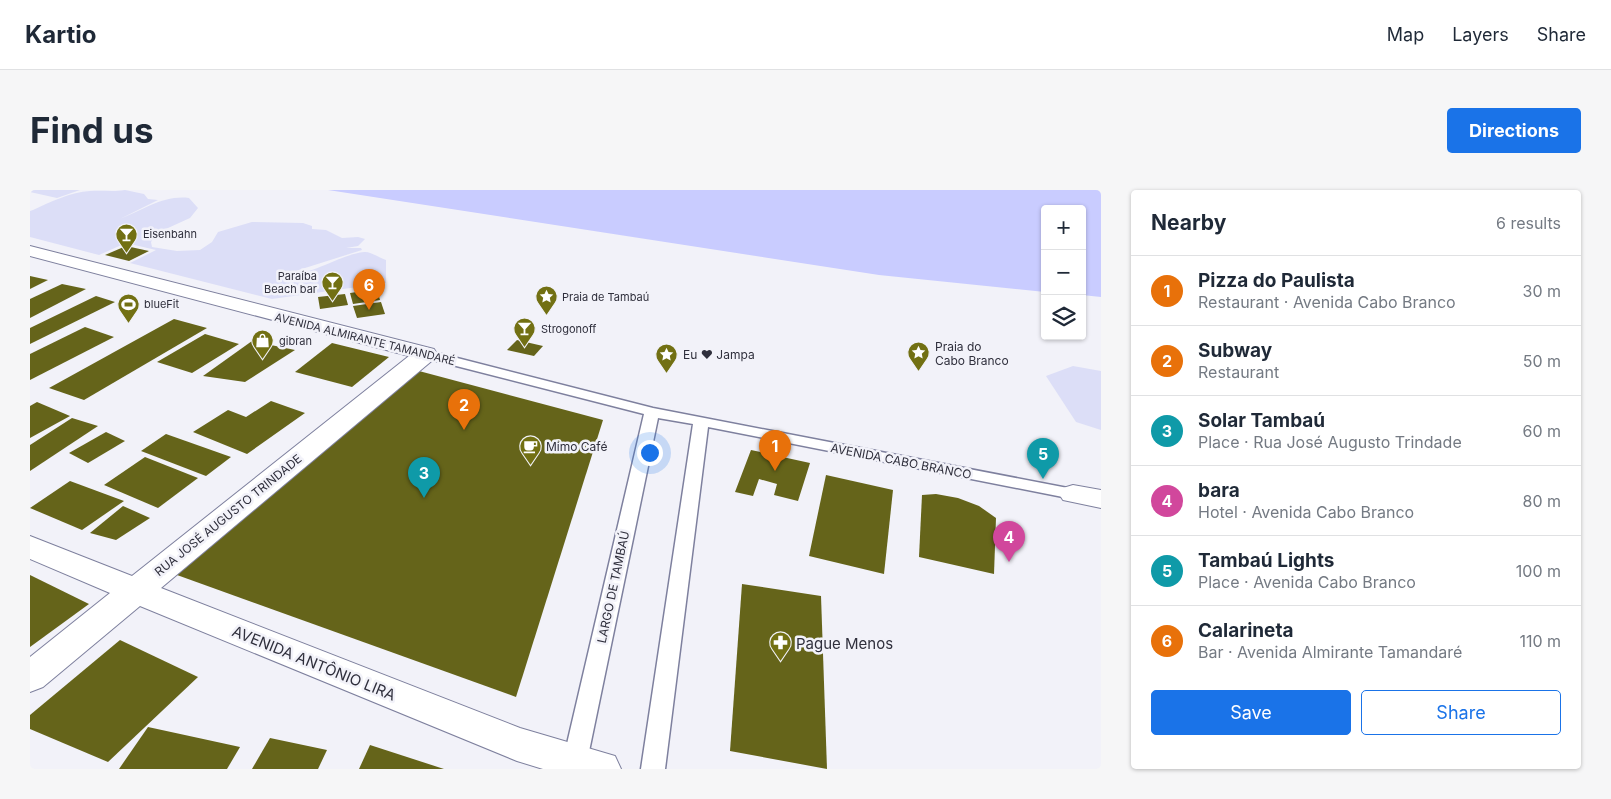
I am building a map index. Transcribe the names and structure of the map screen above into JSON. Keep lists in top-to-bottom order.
{
  "streets": {
    "main road": [
      "AVENIDA ALMIRANTE TAMANDARÉ",
      "AVENIDA CABO BRANCO",
      "RUA JOSÉ AUGUSTO TRINDADE",
      "AVENIDA ANTÔNIO LIRA"
    ],
    "street": ["LARGO DE TAMBAÚ"]
  },
  "crossings": [
    ["AVENIDA ALMIRANTE TAMANDARÉ", "AVENIDA CABO BRANCO"],
    ["AVENIDA ALMIRANTE TAMANDARÉ", "RUA JOSÉ AUGUSTO TRINDADE"],
    ["AVENIDA ALMIRANTE TAMANDARÉ", "LARGO DE TAMBAÚ"],
    ["RUA JOSÉ AUGUSTO TRINDADE", "AVENIDA ANTÔNIO LIRA"],
    ["LARGO DE TAMBAÚ", "AVENIDA ANTÔNIO LIRA"]
  ],
  "places": {
    "bar": ["Eisenbahn", "Paraíba Beach bar", "Strogonoff"],
    "place": ["Praia de Tambaú", "Praia do Cabo Branco", "Eu ♥ Jampa"],
    "sports": ["blueFit"],
    "shop": ["gibran"],
    "cafe": ["Mimo Café"],
    "pharmacy": ["Pague Menos"]
  },
  "page": {
    "header": "Kartio",
    "nav": ["Map", "Layers", "Share"],
    "buttons": [
      "Directions",
      ["Save", "Share"]
    ],
    "title": "Find us",
    "heading": ["Nearby", "6 results"],
    "map_buttons": ["+", "−"],
    "list": [
      {
        "mark": "1",
        "name": "Pizza do Paulista",
        "note": "Restaurant · Avenida Cabo Branco",
        "value": "30 m"
      },
      {
        "mark": "2",
        "name": "Subway",
        "note": "Restaurant",
        "value": "50 m"
      },
      {
        "mark": "3",
        "name": "Solar Tambaú",
        "note": "Place · Rua José Augusto Trindade",
        "value": "60 m"
      },
      {
        "mark": "4",
        "name": "bara",
        "note": "Hotel · Avenida Cabo Branco",
        "value": "80 m"
      },
      {
        "mark": "5",
        "name": "Tambaú Lights",
        "note": "Place · Avenida Cabo Branco",
        "value": "100 m"
      },
      {
        "mark": "6",
        "name": "Calarineta",
        "note": "Bar · Avenida Almirante Tamandaré",
        "value": "110 m"
      }
    ],
    "pins": [
      "6",
      "2",
      "1",
      "5",
      "3",
      "4"
    ]
  }
}
